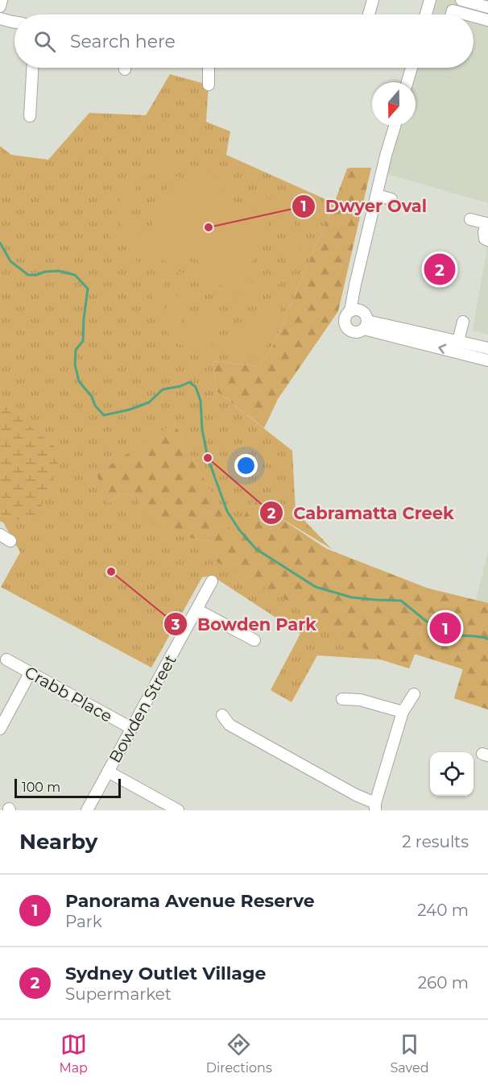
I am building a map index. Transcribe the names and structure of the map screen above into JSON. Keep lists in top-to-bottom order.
{
  "streets": {
    "street": ["Crabb Place", "Bowden Street"]
  },
  "crossings": [
    ["Crabb Place", "Bowden Street"]
  ],
  "places": ["Dwyer Oval", "Cabramatta Creek", "Bowden Park"],
  "scale_bar": "100 m",
  "north": "bottom",
  "page": {
    "search": "Search here",
    "pins": ["2", "1"],
    "scale": "100 m",
    "heading": ["Nearby", "2 results"],
    "list": [
      {
        "mark": "1",
        "name": "Panorama Avenue Reserve",
        "note": "Park",
        "value": "240 m"
      },
      {
        "mark": "2",
        "name": "Sydney Outlet Village",
        "note": "Supermarket",
        "value": "260 m"
      }
    ],
    "nav": ["Map", "Directions", "Saved"]
  }
}
